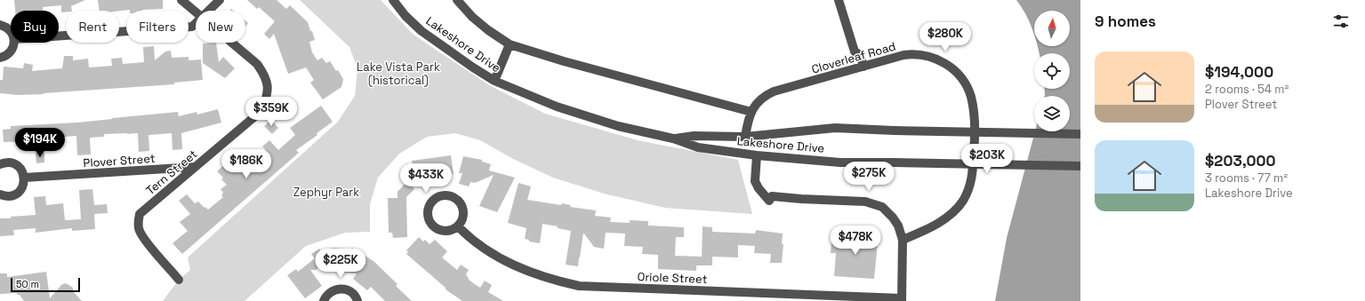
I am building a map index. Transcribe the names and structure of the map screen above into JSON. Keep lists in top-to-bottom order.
{
  "streets": {
    "street": [
      "Lakeshore Drive",
      "Cloverleaf Road",
      "Plover Street",
      "Tern Street",
      "Oriole Street"
    ]
  },
  "crossings": [
    ["Lakeshore Drive", "Cloverleaf Road"],
    ["Plover Street", "Tern Street"]
  ],
  "parks": ["Lake Vista Park (historical)", "Zephyr Park"],
  "scale_bar": "50 m",
  "north": "top",
  "page": {
    "heading": "9 homes",
    "chip": [
      "Buy",
      "Rent",
      "Filters",
      "New"
    ],
    "price": [
      "$280K",
      "$359K",
      "$194K",
      "$203K",
      "$186K",
      "$275K",
      "$433K",
      "$478K",
      "$225K"
    ],
    "list": [
      {
        "name": "$194,000",
        "note": "2 rooms · 54 m² · Plover Street"
      },
      {
        "name": "$203,000",
        "note": "3 rooms · 77 m² · Lakeshore Drive"
      }
    ],
    "scale": "50 m"
  }
}
